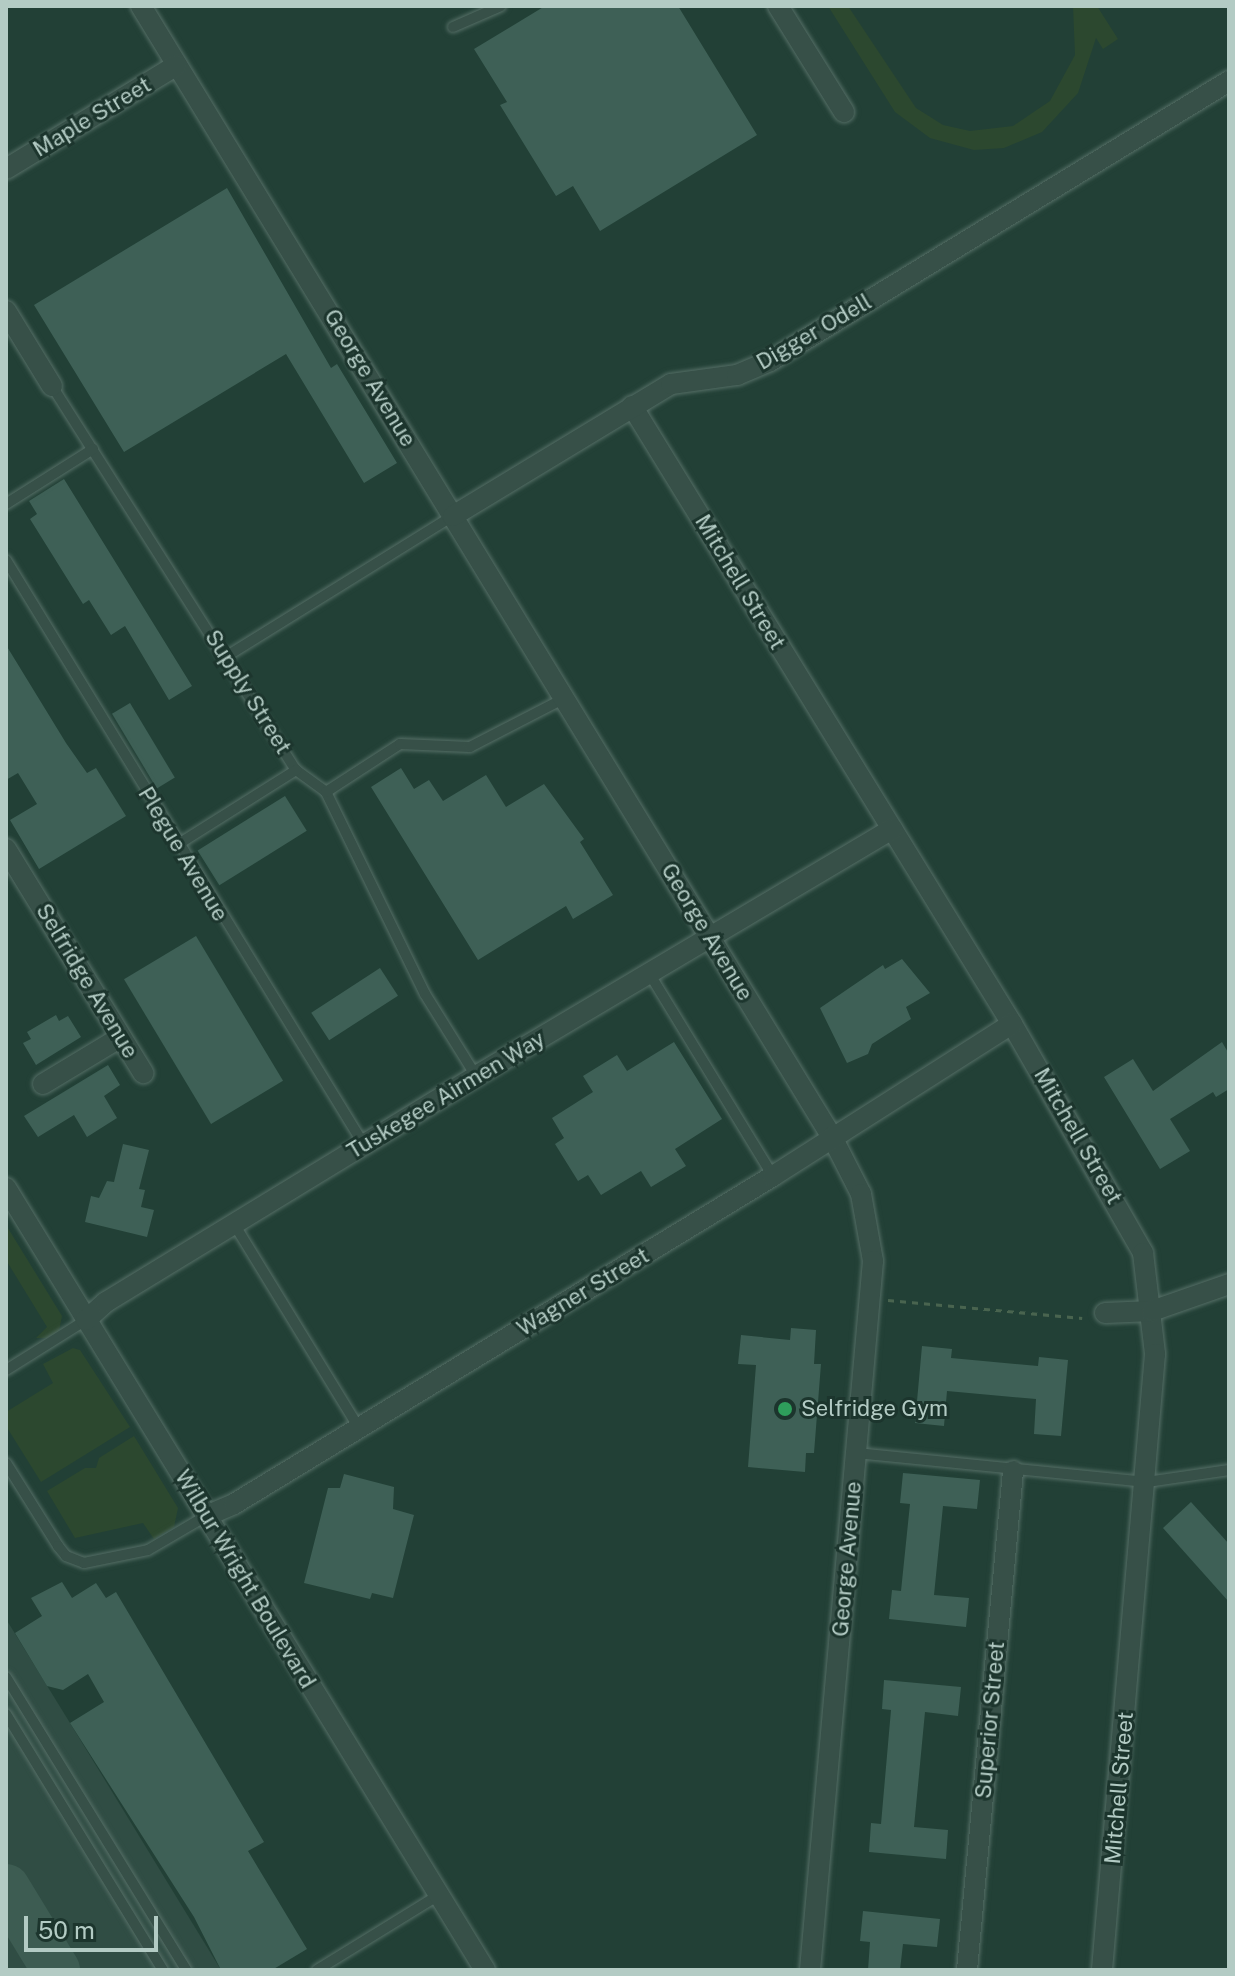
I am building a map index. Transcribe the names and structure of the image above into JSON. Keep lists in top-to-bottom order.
{
  "streets": {
    "street": [
      "Maple Street",
      "Digger Odell",
      "George Avenue",
      "Mitchell Street",
      "Supply Street",
      "Selfridge Avenue",
      "Tuskegee Airmen Way",
      "Wagner Street",
      "Wilbur Wright Boulevard",
      "Superior Street"
    ],
    "lane": ["Plegue Avenue"]
  },
  "crossings": [
    ["Maple Street", "George Avenue"],
    ["Digger Odell", "George Avenue"],
    ["Digger Odell", "Mitchell Street"],
    ["Digger Odell", "Supply Street"],
    ["George Avenue", "Tuskegee Airmen Way"],
    ["George Avenue", "Wagner Street"],
    ["Mitchell Street", "Tuskegee Airmen Way"],
    ["Mitchell Street", "Wagner Street"],
    ["Supply Street", "Tuskegee Airmen Way"],
    ["Plegue Avenue", "Tuskegee Airmen Way"],
    ["Tuskegee Airmen Way", "Wilbur Wright Boulevard"],
    ["Wagner Street", "Wilbur Wright Boulevard"]
  ],
  "places": ["Selfridge Gym"],
  "scale_bar": "50 m"
}
